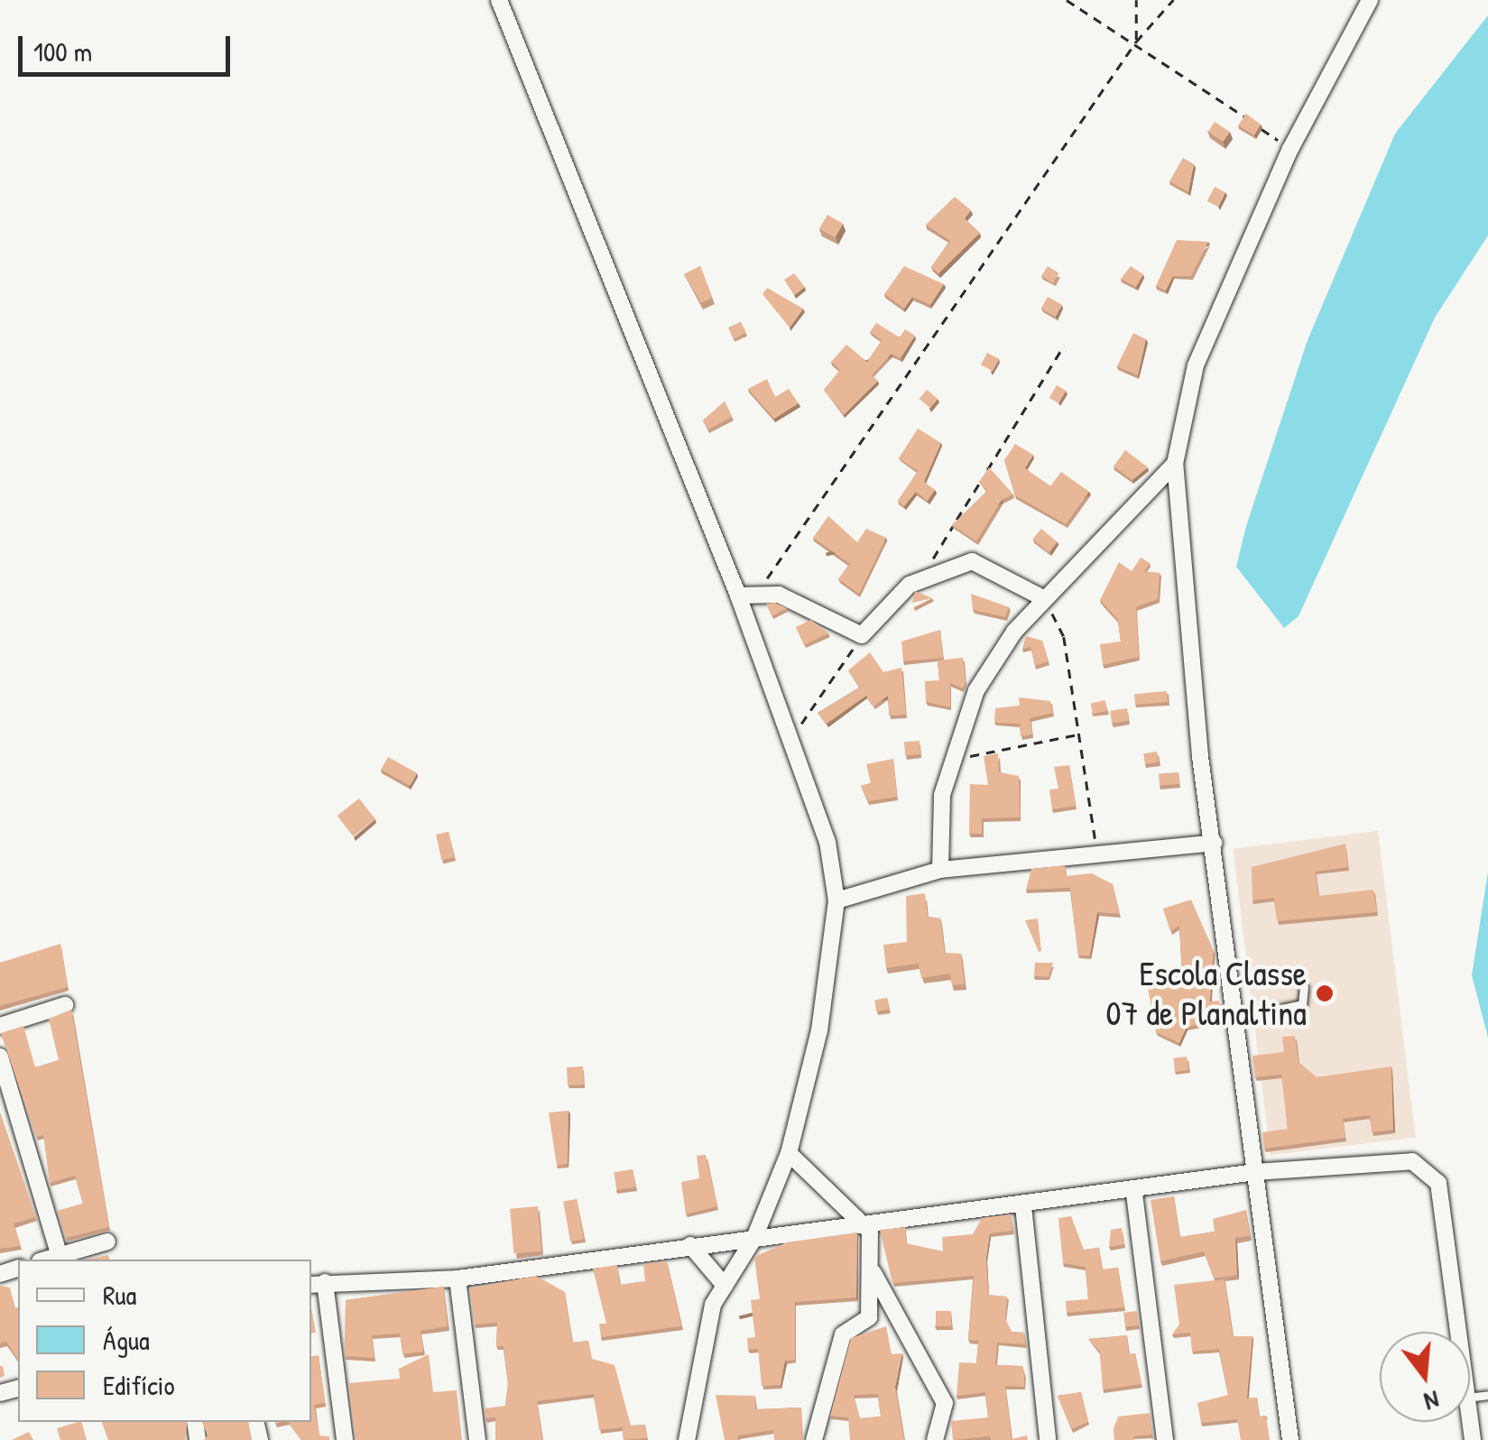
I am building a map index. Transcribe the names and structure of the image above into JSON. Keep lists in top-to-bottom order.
{
  "places": ["Escola Classe 07 de Planaltina"],
  "legend": ["Rua", "Água", "Edifício"],
  "scale_bar": "100 m",
  "north": "bottom"
}
